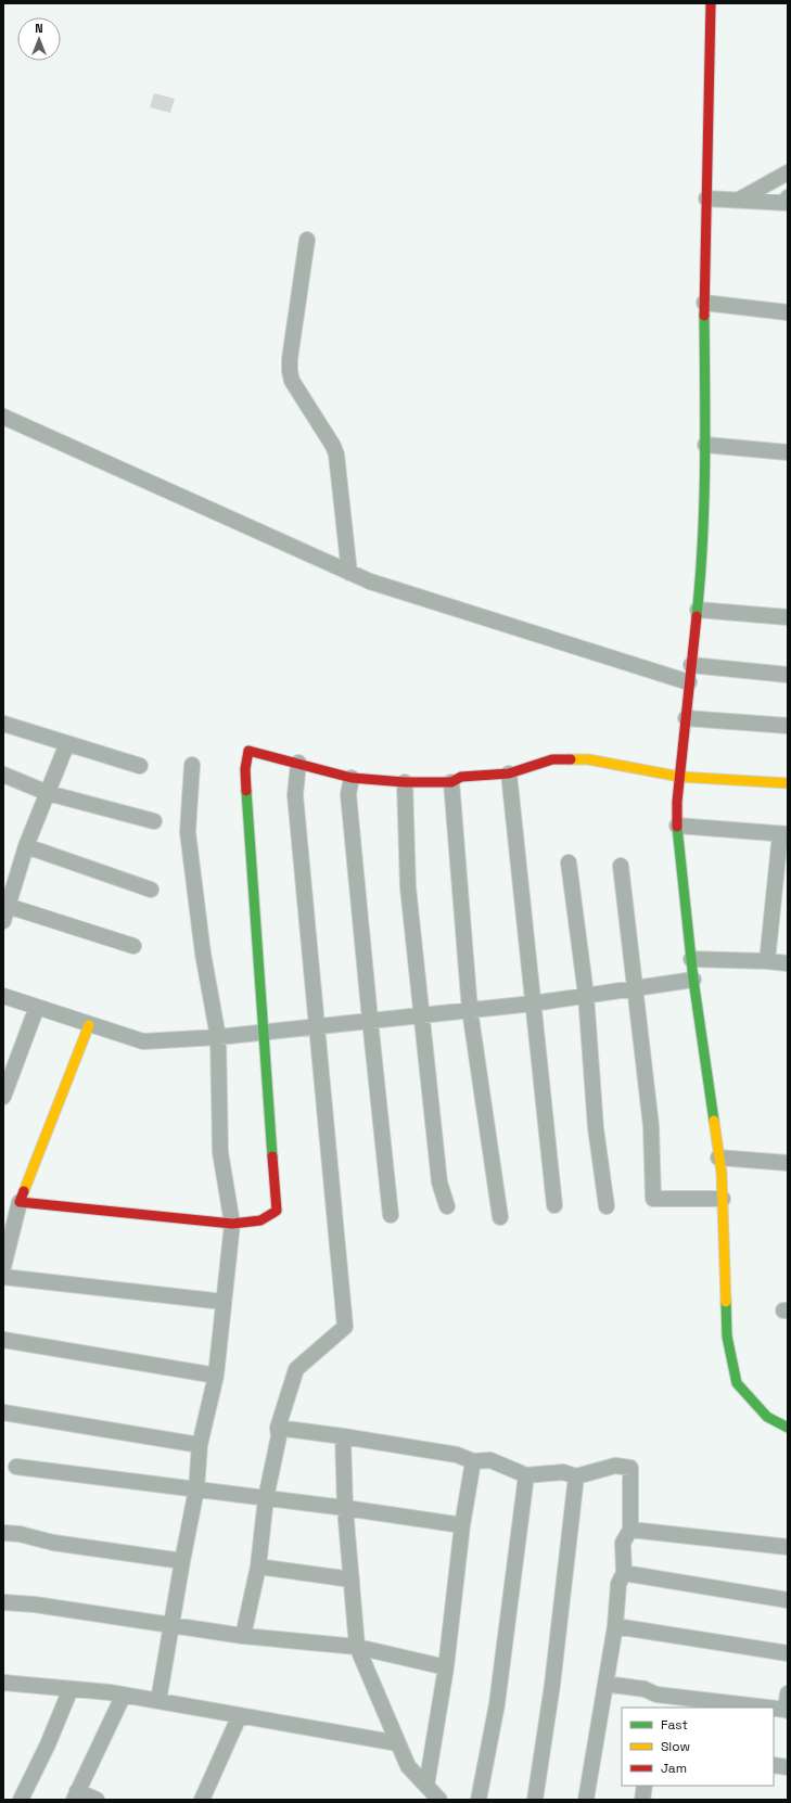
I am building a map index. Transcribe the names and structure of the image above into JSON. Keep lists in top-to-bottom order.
{
  "legend": ["Fast", "Slow", "Jam"],
  "north": "top"
}
